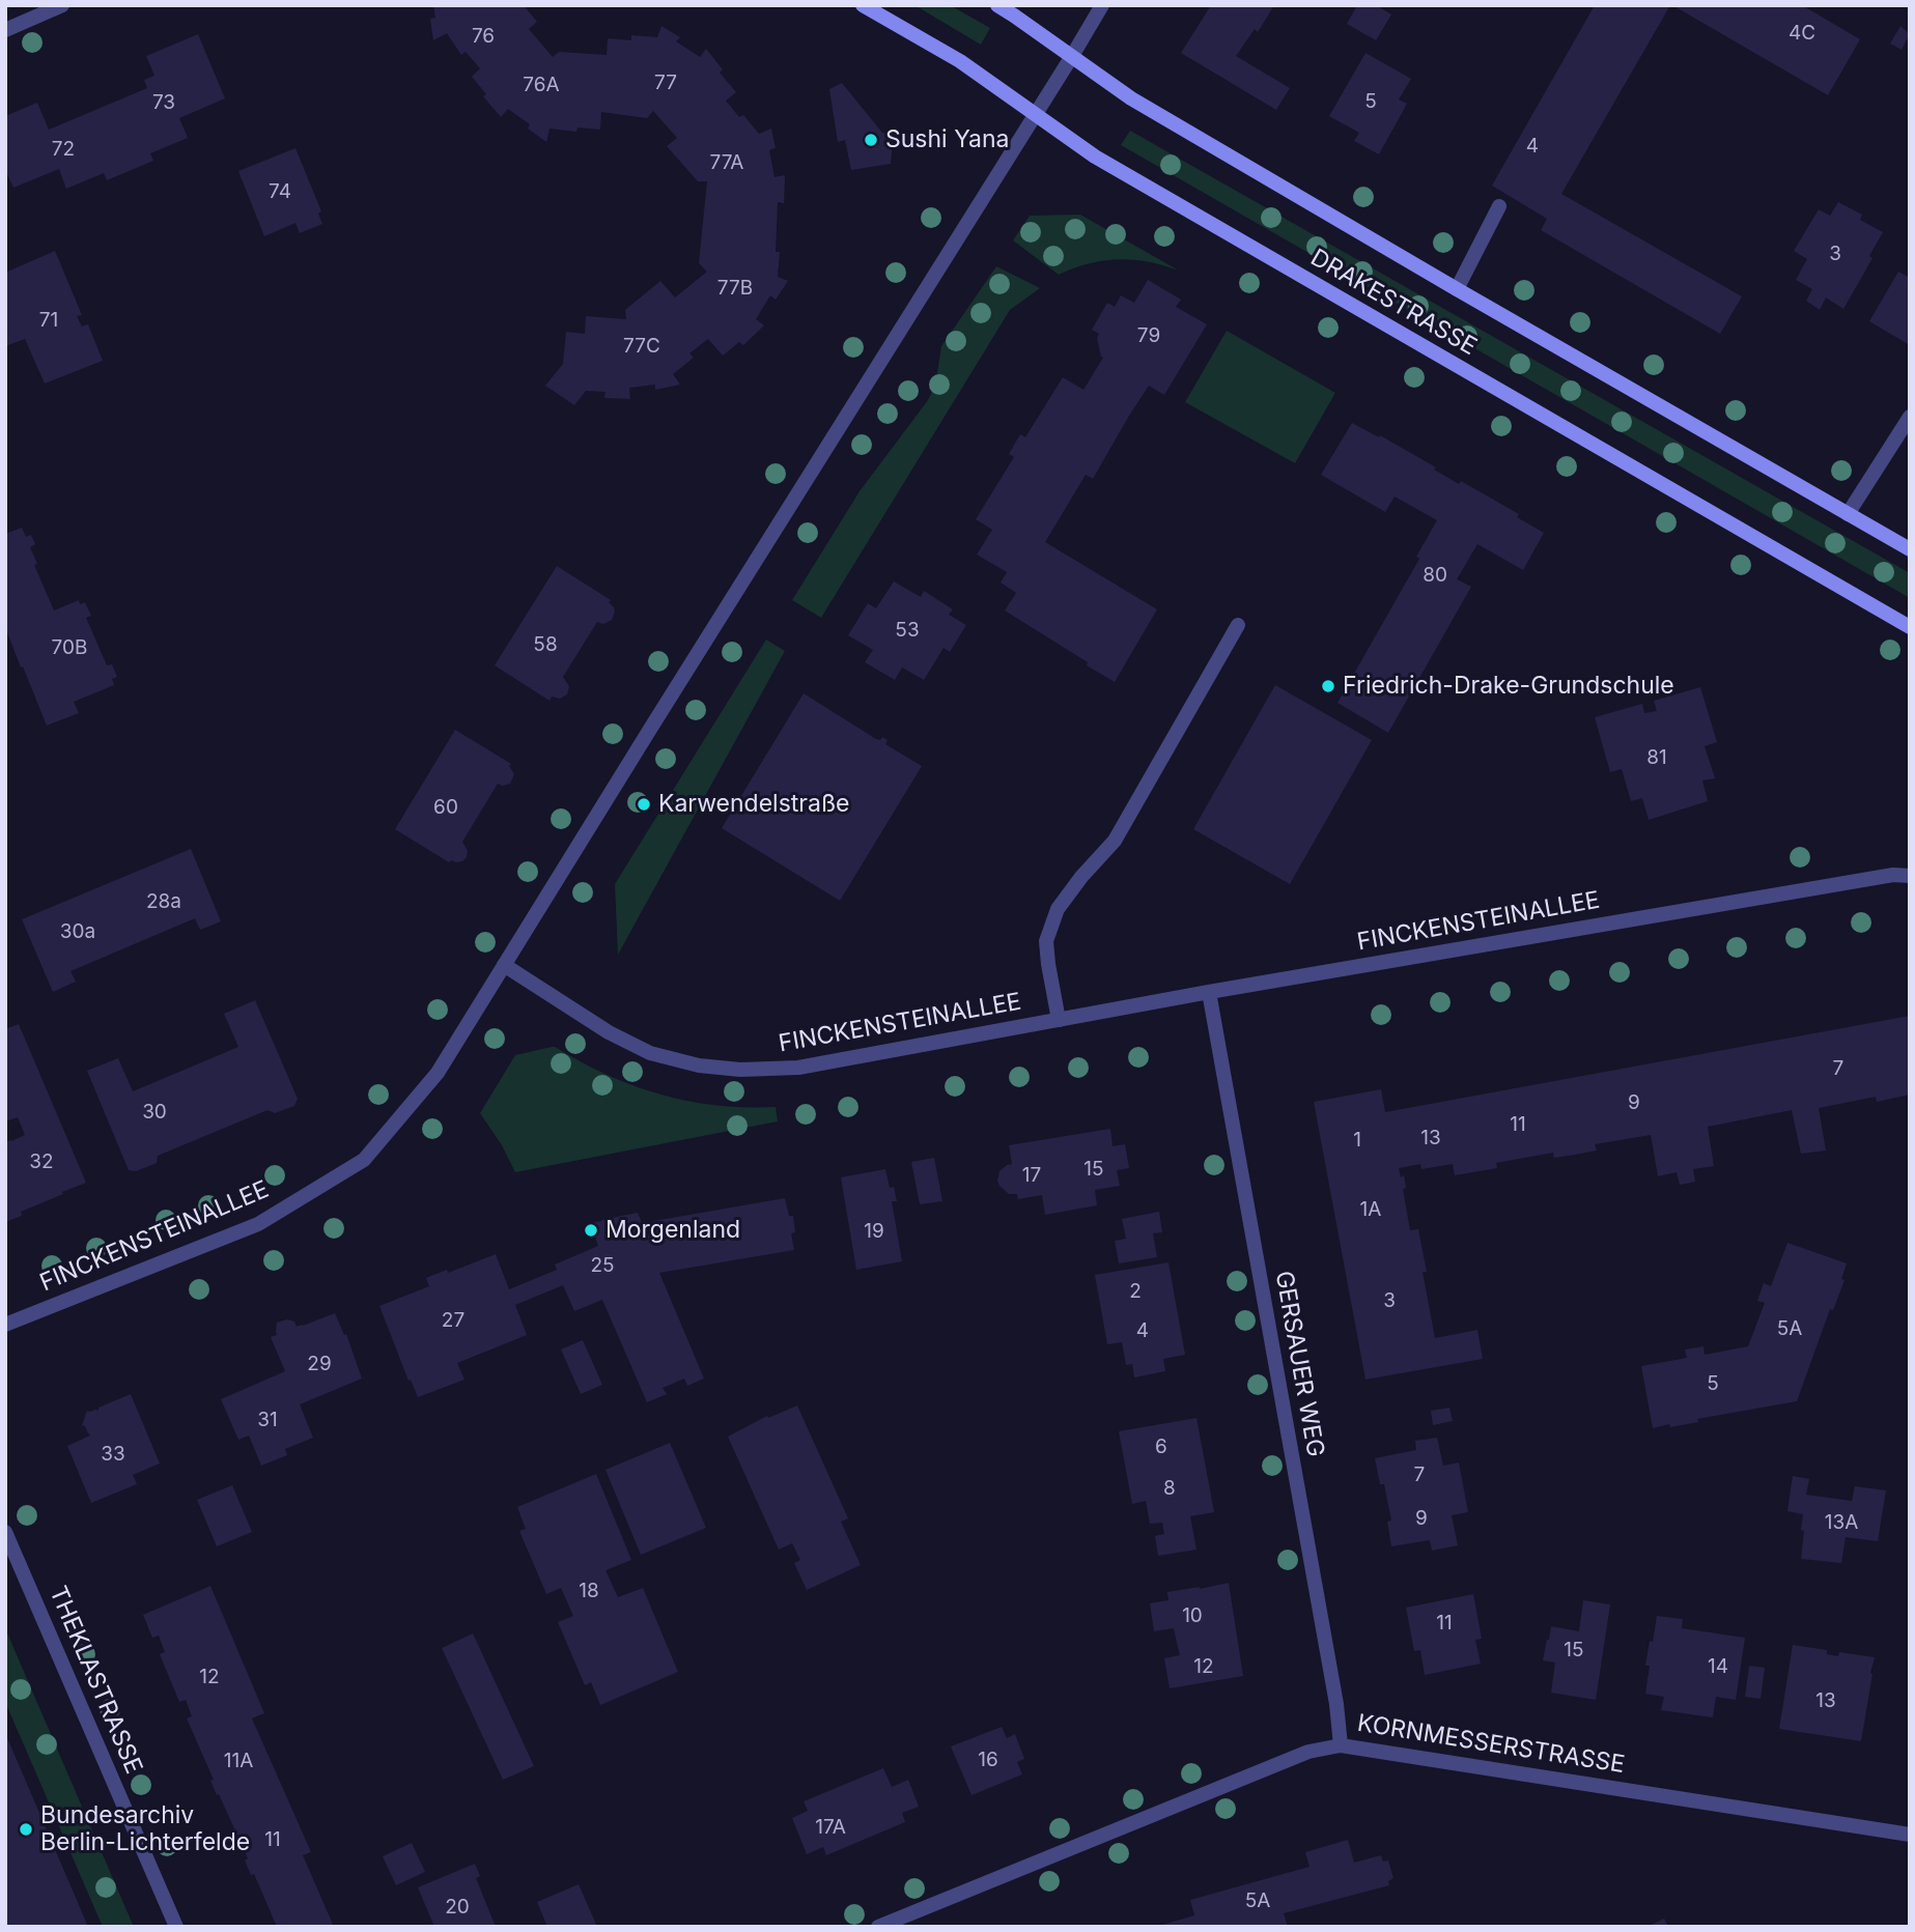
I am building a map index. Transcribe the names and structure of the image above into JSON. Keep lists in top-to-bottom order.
{
  "streets": {
    "main road": ["DRAKESTRASSE"],
    "street": [
      "FINCKENSTEINALLEE",
      "GERSAUER WEG",
      "THEKLASTRASSE",
      "KORNMESSERSTRASSE"
    ]
  },
  "crossings": [
    ["FINCKENSTEINALLEE", "GERSAUER WEG"],
    ["GERSAUER WEG", "KORNMESSERSTRASSE"]
  ],
  "places": [
    "Sushi Yana",
    "Friedrich-Drake-Grundschule",
    "Karwendelstraße",
    "Morgenland",
    "Bundesarchiv Berlin-Lichterfelde"
  ],
  "house_numbers": [
    "4C",
    "76",
    "77",
    "76A",
    "5",
    "73",
    "4",
    "72",
    "77A",
    "74",
    "3",
    "77B",
    "71",
    "79",
    "77C",
    "80",
    "53",
    "58",
    "70B",
    "81",
    "60",
    "28a",
    "30a",
    "7",
    "9",
    "30",
    "11",
    "13",
    "1",
    "32",
    "15",
    "17",
    "1A",
    "19",
    "25",
    "2",
    "3",
    "27",
    "5A",
    "4",
    "29",
    "5",
    "31",
    "6",
    "33",
    "7",
    "8",
    "9",
    "13A",
    "18",
    "10",
    "11",
    "15",
    "12",
    "14",
    "12",
    "13",
    "16",
    "11A",
    "17A",
    "11",
    "5A",
    "20"
  ]
}
